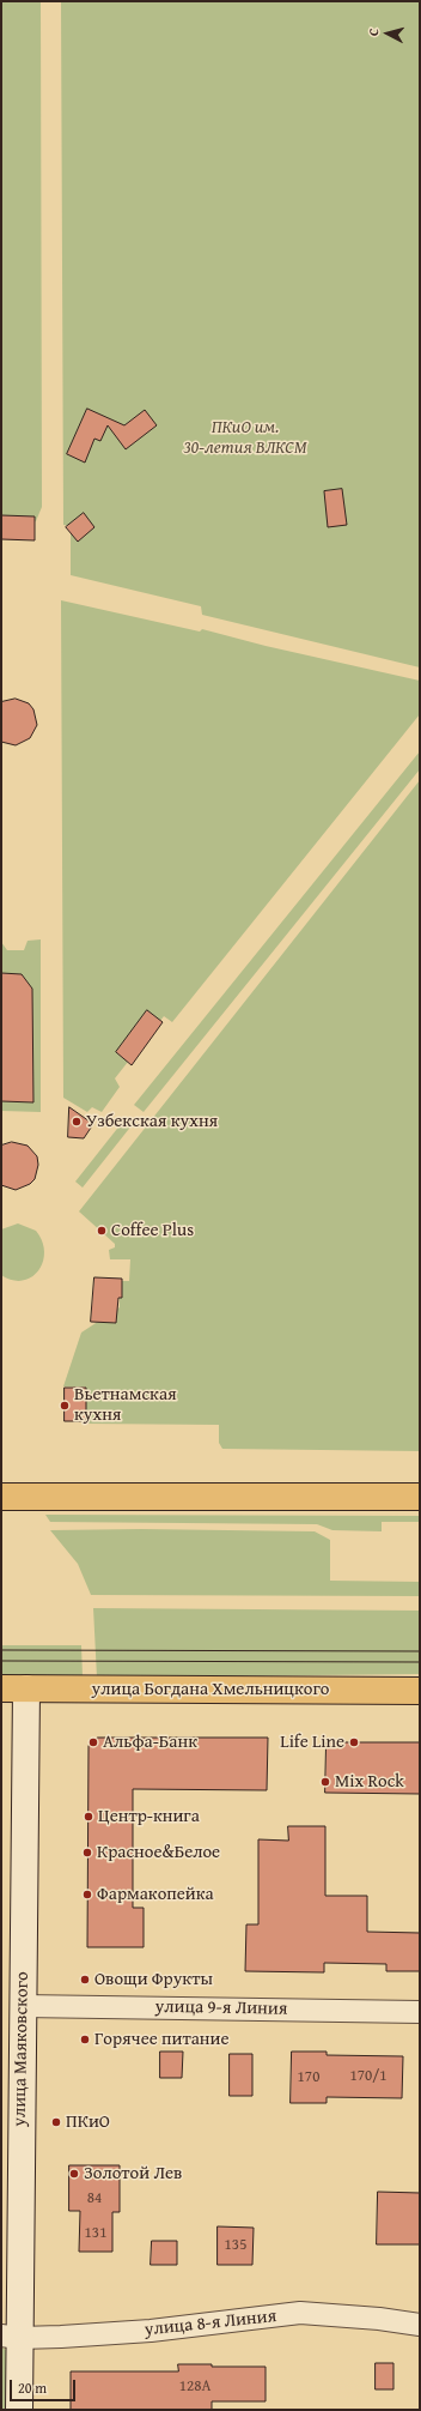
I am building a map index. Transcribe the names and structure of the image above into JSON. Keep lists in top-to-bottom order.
{
  "streets": {
    "main road": ["улица Богдана Хмельницкого", "улица Маяковского"],
    "street": ["улица 9-я Линия", "улица 8-я Линия"]
  },
  "crossings": [
    ["улица Богдана Хмельницкого", "улица Маяковского"],
    ["улица 9-я Линия", "улица Маяковского"],
    ["улица Маяковского", "улица 8-я Линия"]
  ],
  "parks": ["ПКиО им. 30-летия ВЛКСМ"],
  "places": [
    "Узбекская кухня",
    "Coffee Plus",
    "Вьетнамская кухня",
    "Альфа-Банк",
    "Life Line",
    "Mix Rock",
    "Центр-книга",
    "Красное&Белое",
    "Фармакопейка",
    "Овощи Фрукты",
    "Горячее питание",
    "ПКиО",
    "Золотой Лев"
  ],
  "house_numbers": [
    "170/1",
    "170",
    "84",
    "131",
    "135",
    "128А"
  ],
  "scale_bar": "20 m",
  "north": "left"
}
